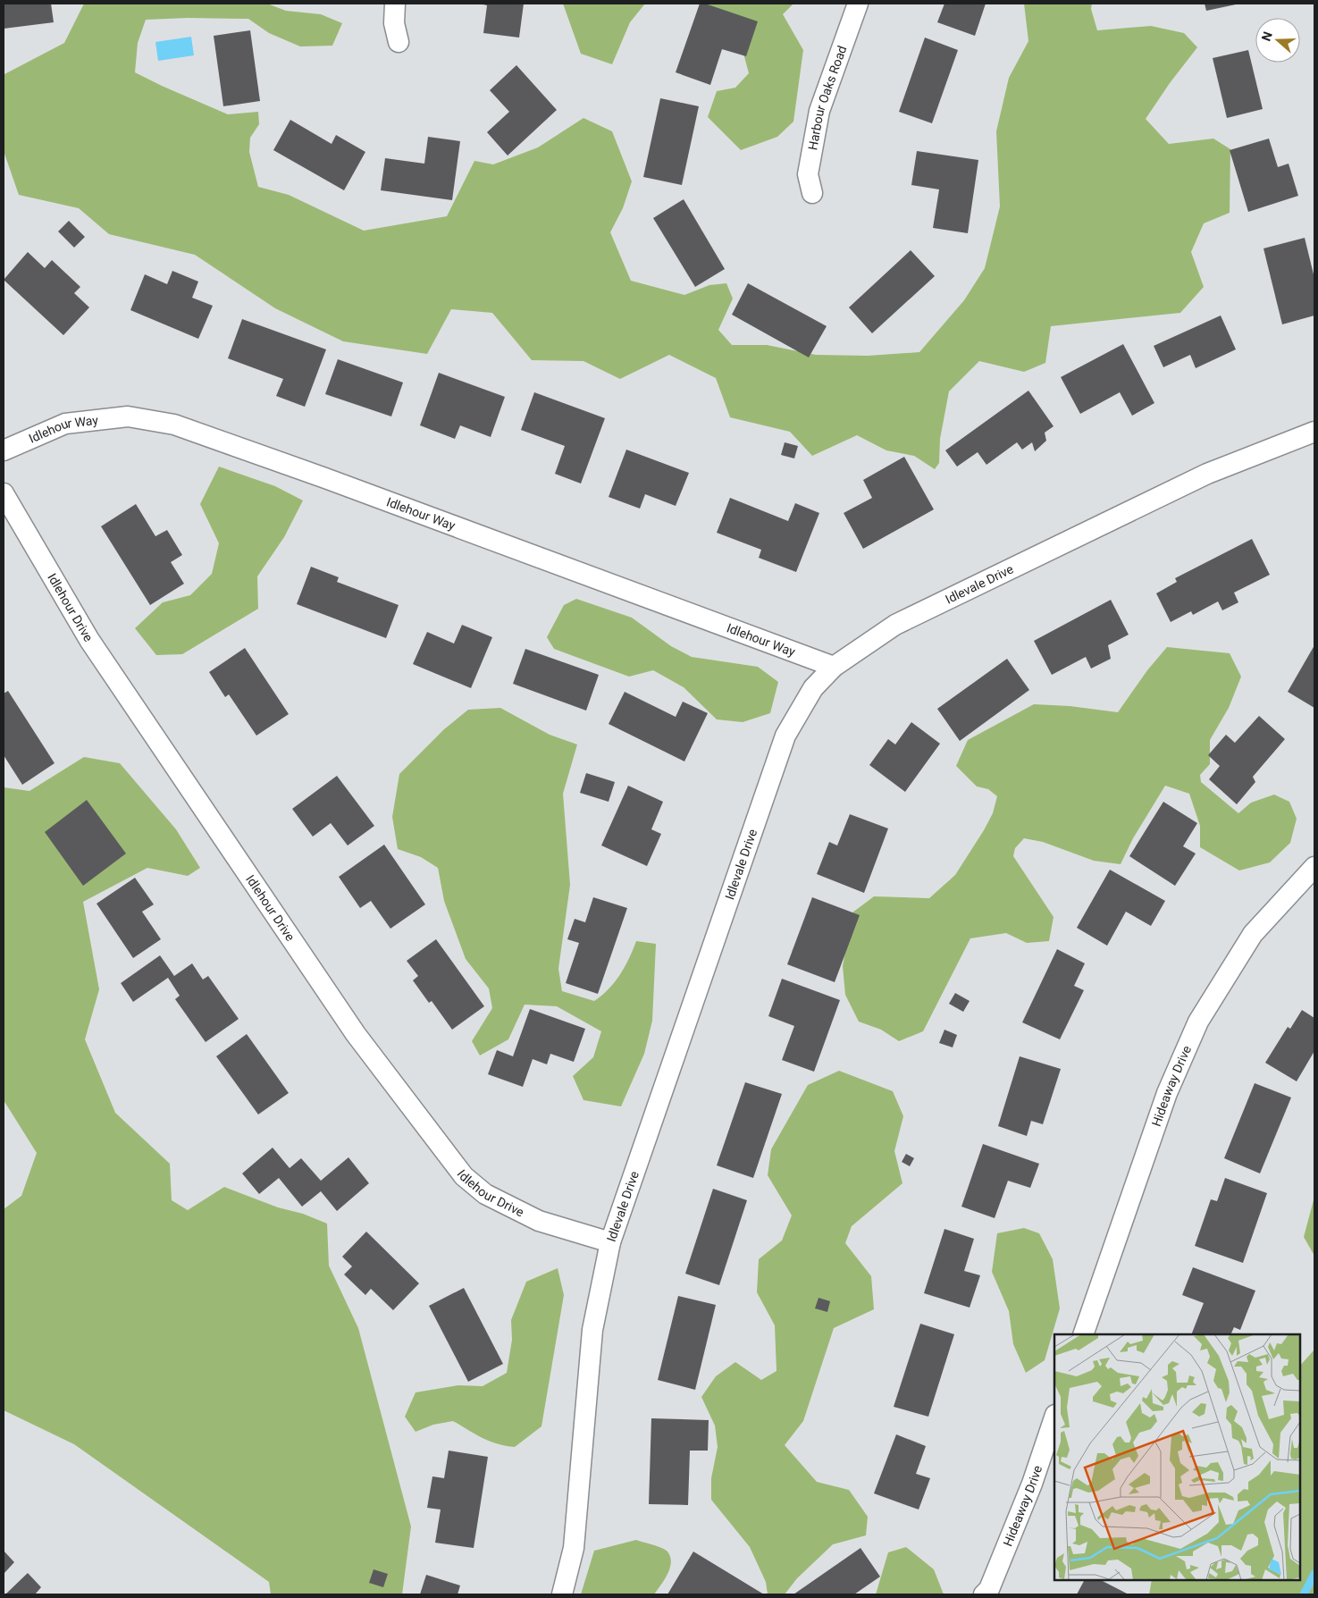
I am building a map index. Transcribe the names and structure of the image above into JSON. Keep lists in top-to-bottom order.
{
  "streets": {
    "street": [
      "Harbour Oaks Road",
      "Idlehour Way",
      "Idlevale Drive",
      "Idlehour Drive",
      "Hideaway Drive"
    ]
  },
  "crossings": [
    ["Idlehour Way", "Idlevale Drive"],
    ["Idlevale Drive", "Idlehour Drive"]
  ],
  "north": "left"
}
